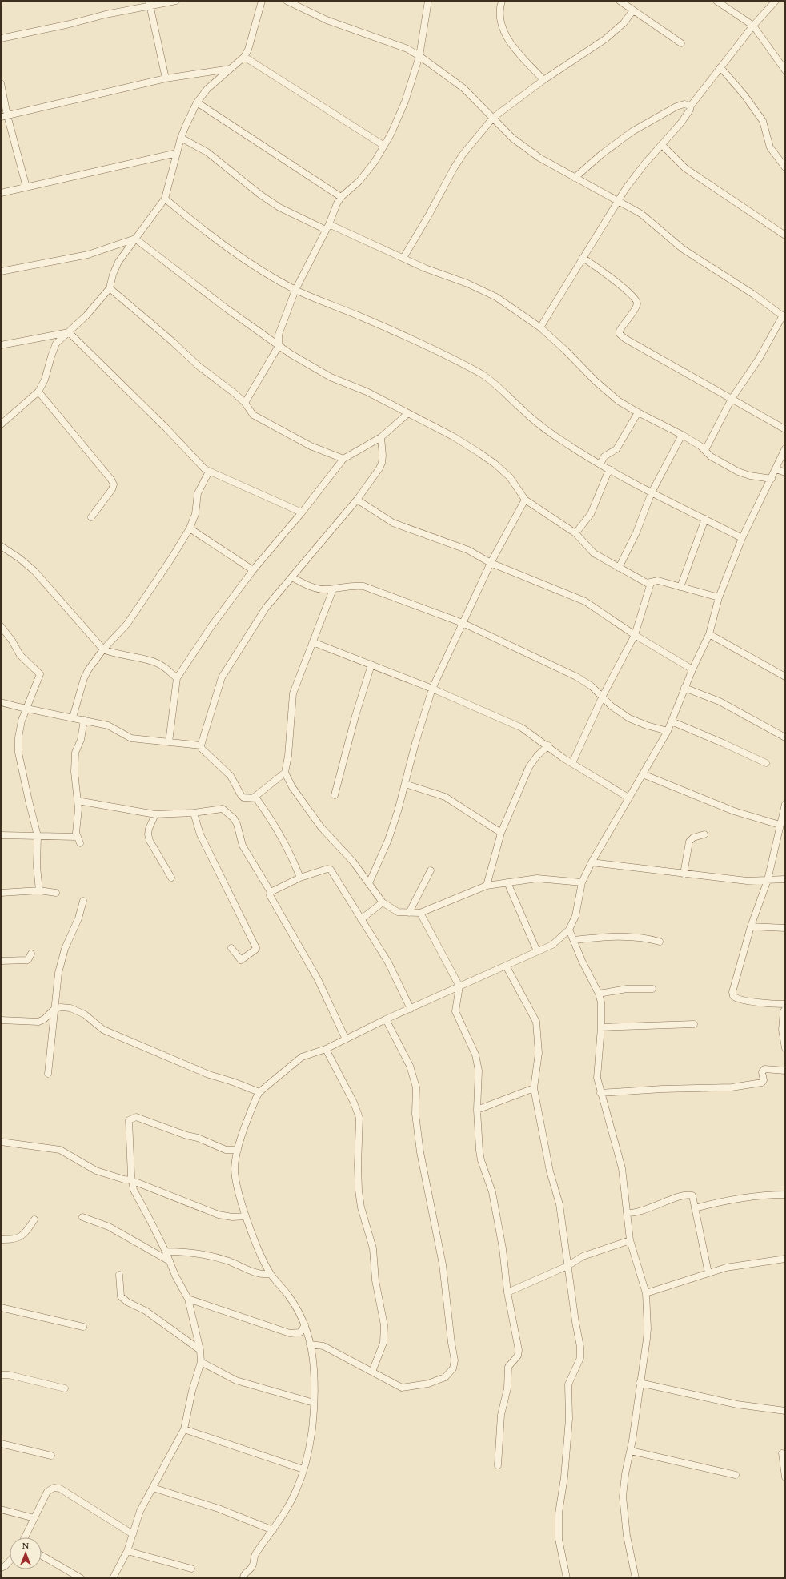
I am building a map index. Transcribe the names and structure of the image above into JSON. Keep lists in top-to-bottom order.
{
  "north": "top"
}
